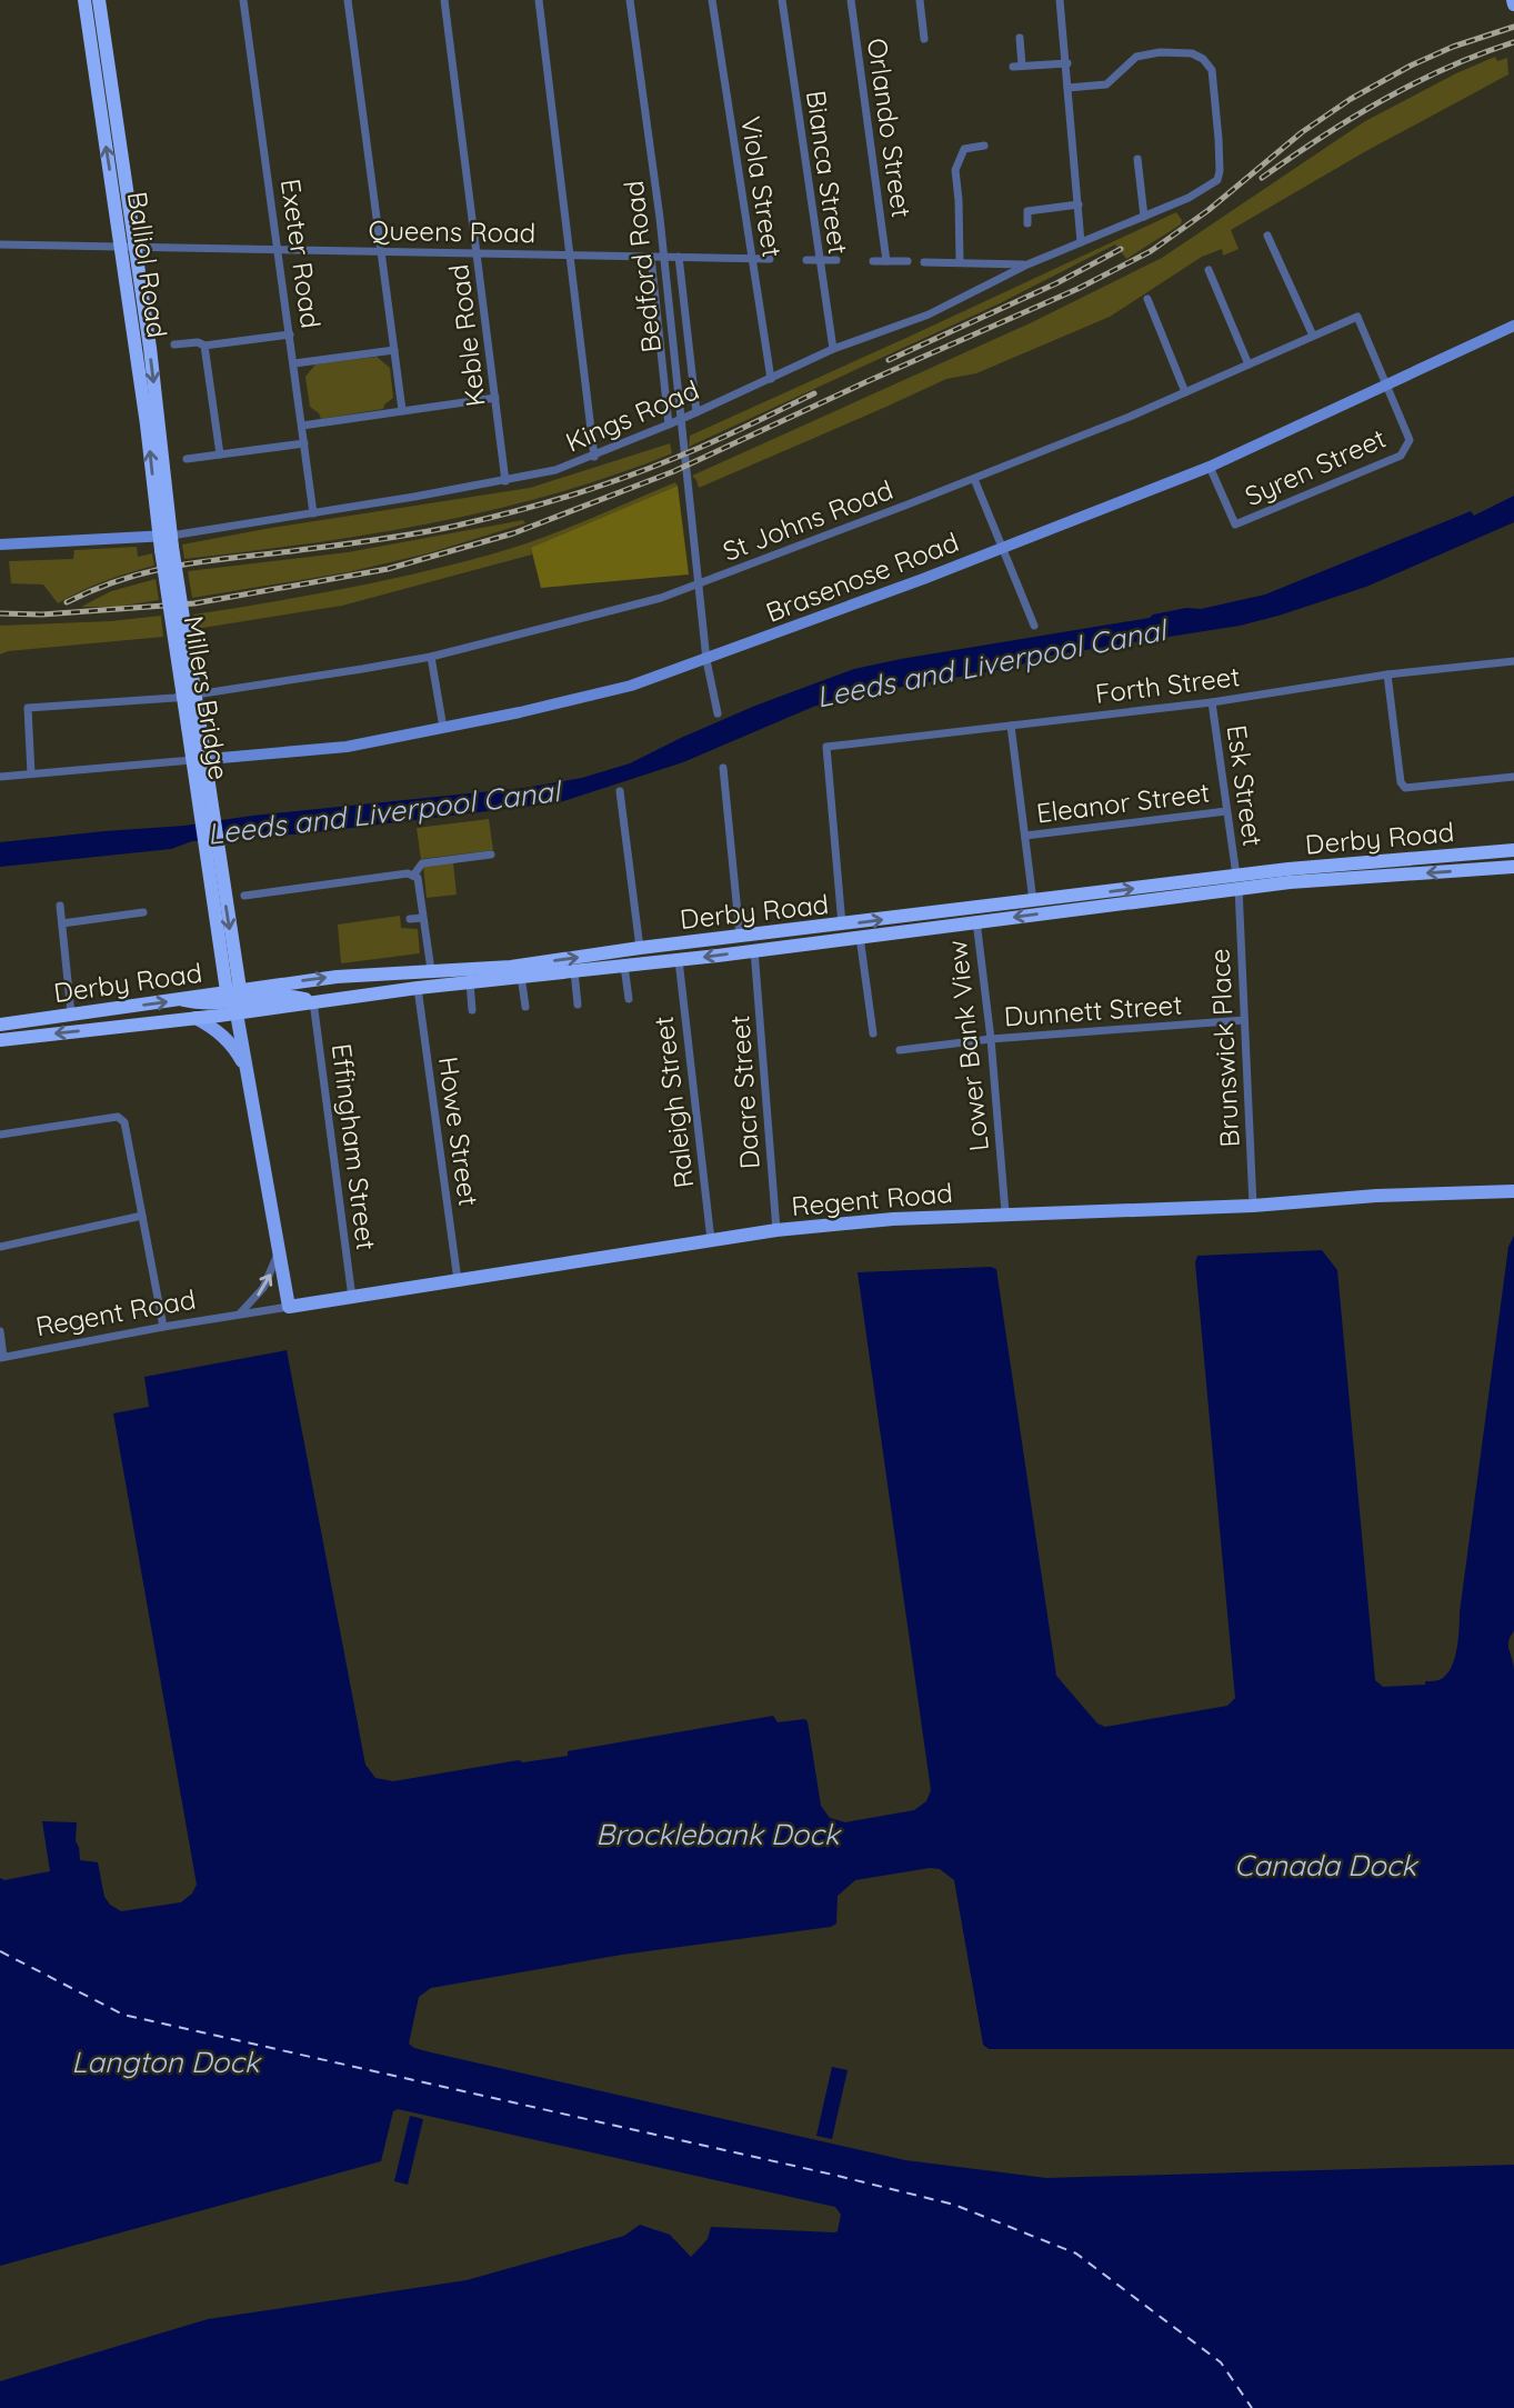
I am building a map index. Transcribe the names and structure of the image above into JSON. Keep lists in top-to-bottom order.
{
  "streets": {
    "highway": ["Balliol Road", "Millers Bridge", "Derby Road"],
    "main road": ["Brasenose Road", "Regent Road"],
    "street": [
      "Orlando Street",
      "Bianca Street",
      "Viola Street",
      "Queens Road",
      "Exeter Road",
      "Bedford Road",
      "Keble Road",
      "Kings Road",
      "Syren Street",
      "St Johns Road",
      "Forth Street",
      "Esk Street",
      "Eleanor Street",
      "Dunnett Street",
      "Lower Bank View",
      "Brunswick Place",
      "Dacre Street",
      "Raleigh Street",
      "Howe Street",
      "Effingham Street"
    ]
  },
  "crossings": [
    ["Bianca Street", "Kings Road"],
    ["Viola Street", "Queens Road"],
    ["Viola Street", "Kings Road"],
    ["Queens Road", "Exeter Road"],
    ["Queens Road", "Balliol Road"],
    ["Queens Road", "Bedford Road"],
    ["Queens Road", "Keble Road"],
    ["Exeter Road", "Kings Road"],
    ["Balliol Road", "Kings Road"],
    ["Balliol Road", "Millers Bridge"],
    ["Bedford Road", "Kings Road"],
    ["Bedford Road", "St Johns Road"],
    ["Bedford Road", "Brasenose Road"],
    ["Keble Road", "Kings Road"],
    ["Kings Road", "Millers Bridge"],
    ["Syren Street", "St Johns Road"],
    ["Syren Street", "Brasenose Road"],
    ["St Johns Road", "Brasenose Road"],
    ["Brasenose Road", "Millers Bridge"],
    ["Forth Street", "Esk Street"],
    ["Forth Street", "Derby Road"],
    ["Millers Bridge", "Derby Road"],
    ["Millers Bridge", "Regent Road"],
    ["Esk Street", "Eleanor Street"],
    ["Esk Street", "Derby Road"],
    ["Esk Street", "Brunswick Place"],
    ["Derby Road", "Lower Bank View"],
    ["Derby Road", "Brunswick Place"],
    ["Derby Road", "Dacre Street"],
    ["Derby Road", "Raleigh Street"],
    ["Derby Road", "Howe Street"],
    ["Derby Road", "Effingham Street"],
    ["Dunnett Street", "Lower Bank View"],
    ["Dunnett Street", "Brunswick Place"],
    ["Lower Bank View", "Regent Road"],
    ["Brunswick Place", "Regent Road"],
    ["Dacre Street", "Regent Road"],
    ["Raleigh Street", "Regent Road"],
    ["Howe Street", "Regent Road"],
    ["Effingham Street", "Regent Road"]
  ],
  "water": [
    "Leeds and Liverpool Canal",
    "Brocklebank Dock",
    "Canada Dock",
    "Langton Dock"
  ]
}
